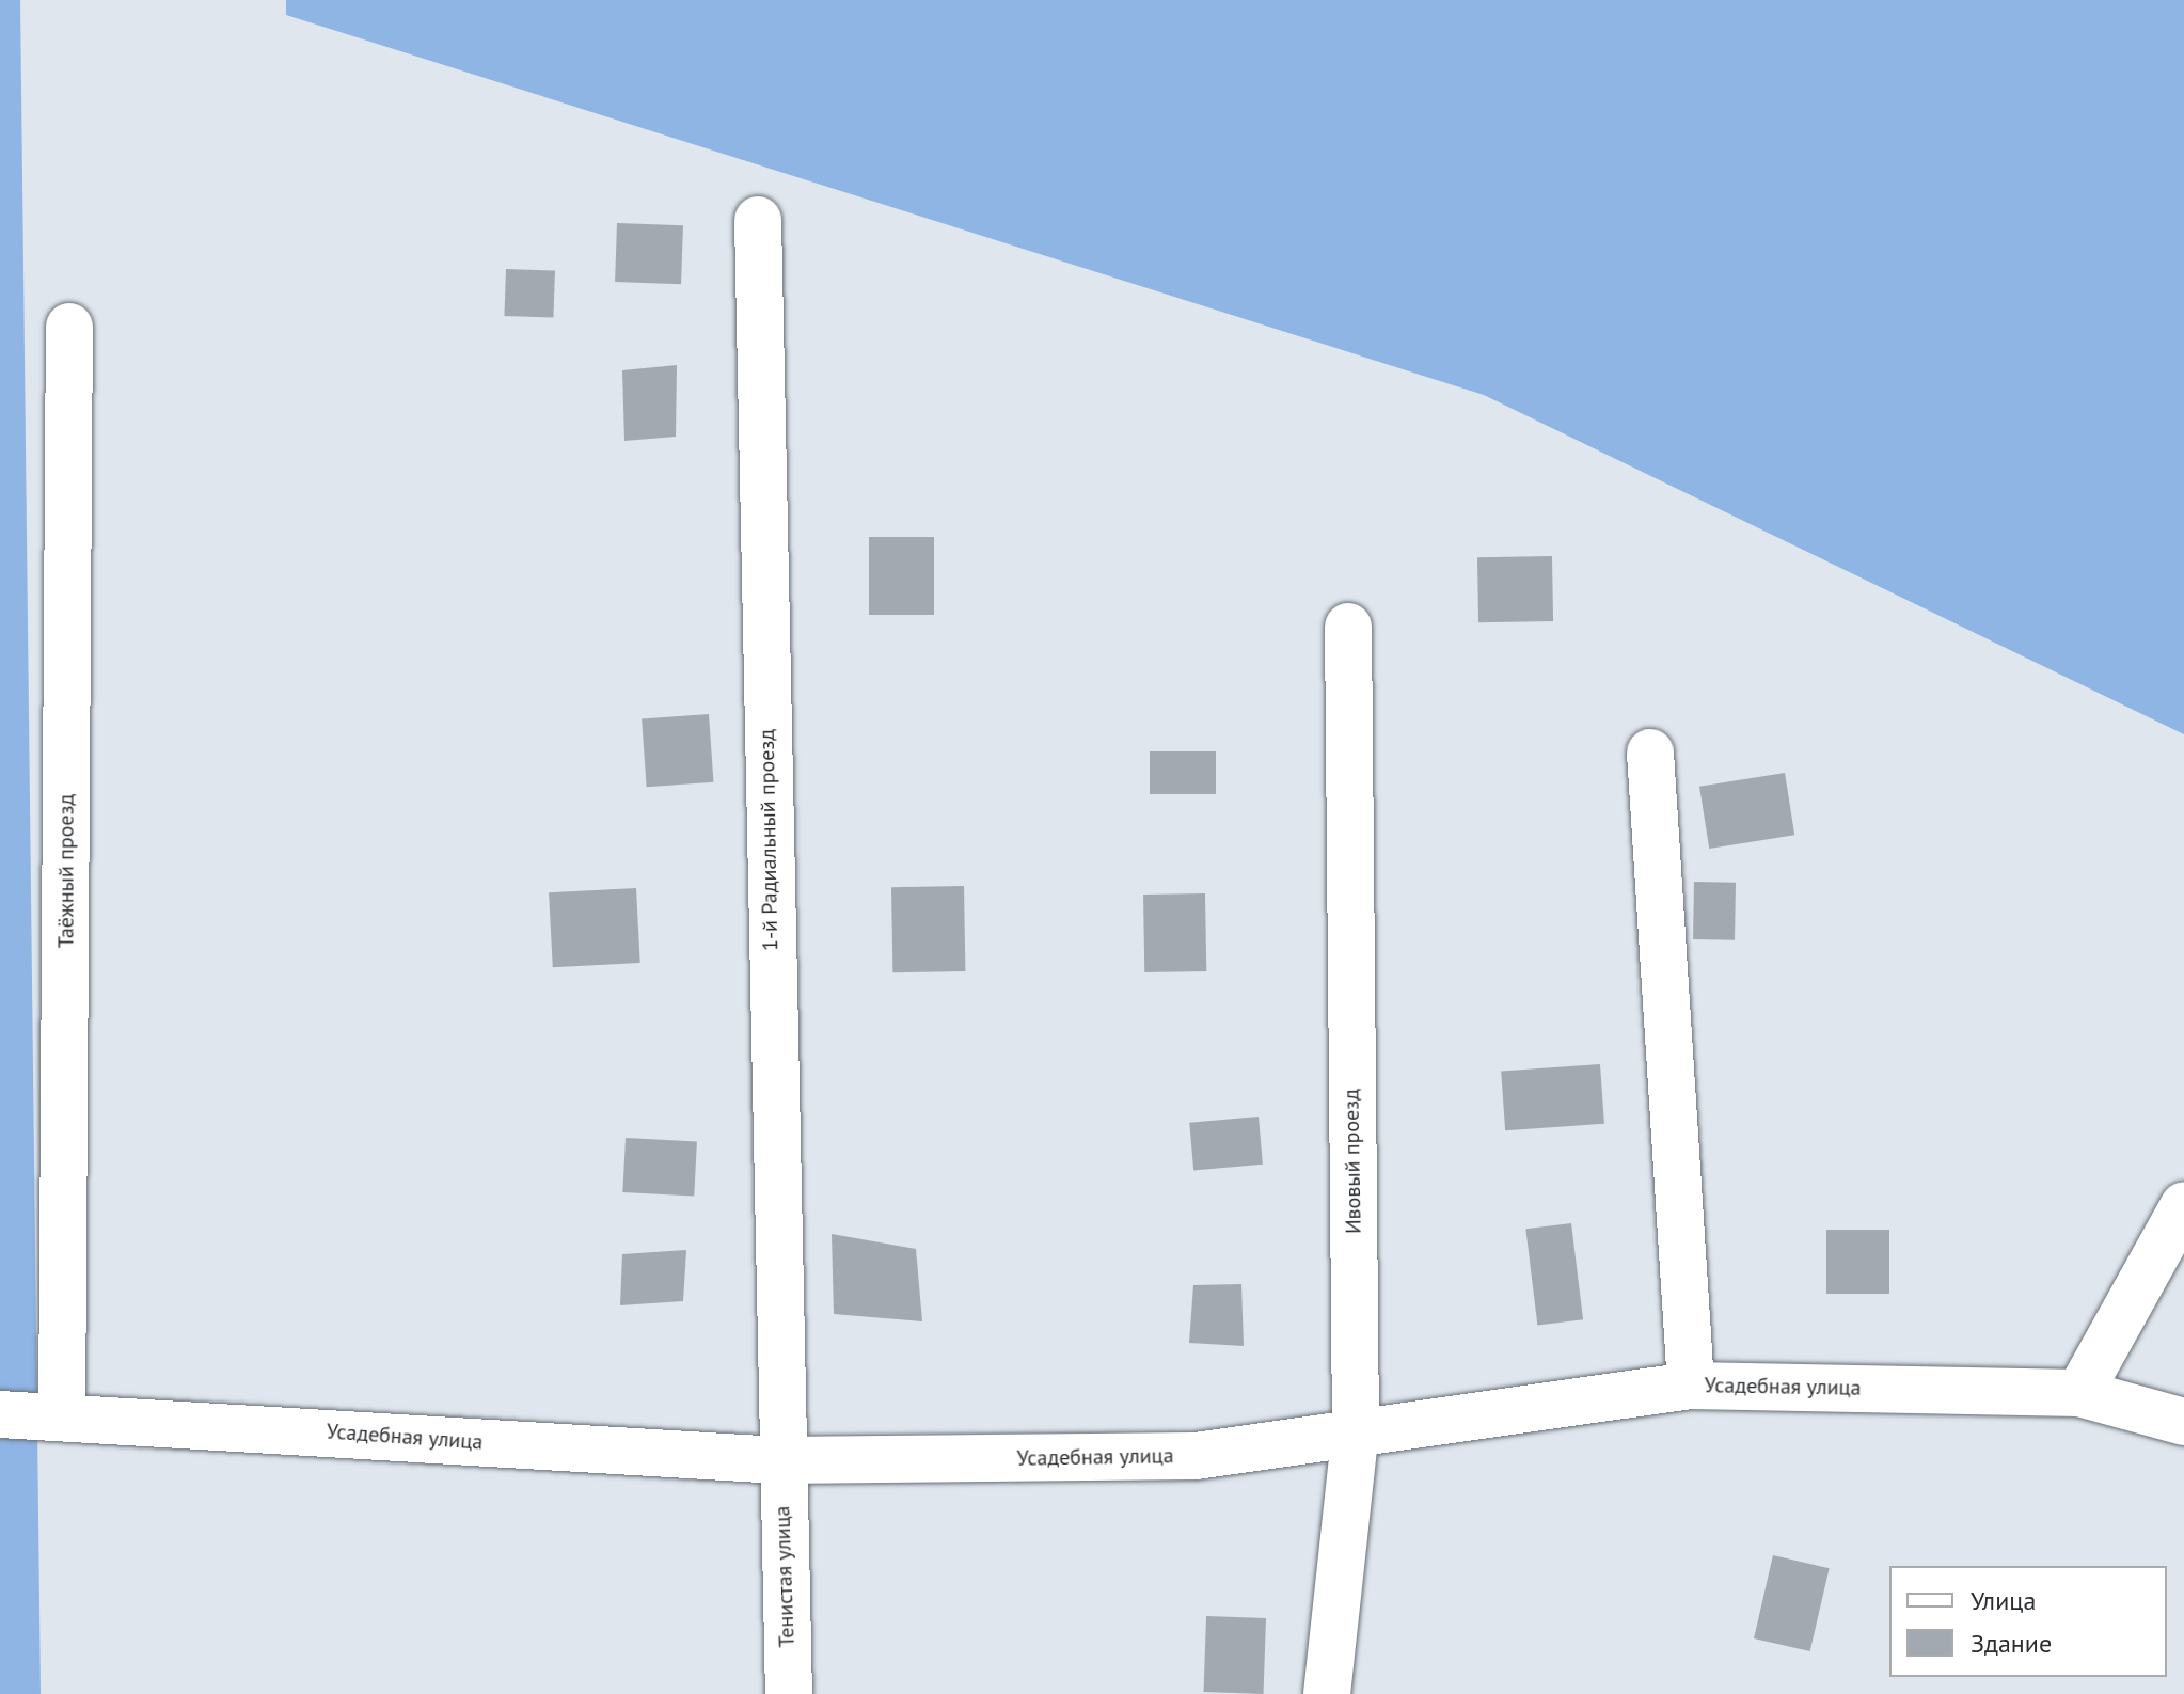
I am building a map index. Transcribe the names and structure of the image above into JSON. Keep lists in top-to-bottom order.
{
  "streets": {
    "street": [
      "1-й Радиальный проезд",
      "Таёжный проезд",
      "Ивовый проезд",
      "Усадебная улица",
      "Тенистая улица"
    ]
  },
  "crossings": [
    ["1-й Радиальный проезд", "Усадебная улица"],
    ["1-й Радиальный проезд", "Тенистая улица"],
    ["Таёжный проезд", "Усадебная улица"],
    ["Ивовый проезд", "Усадебная улица"],
    ["Усадебная улица", "Тенистая улица"]
  ],
  "legend": ["Улица", "Здание"]
}
